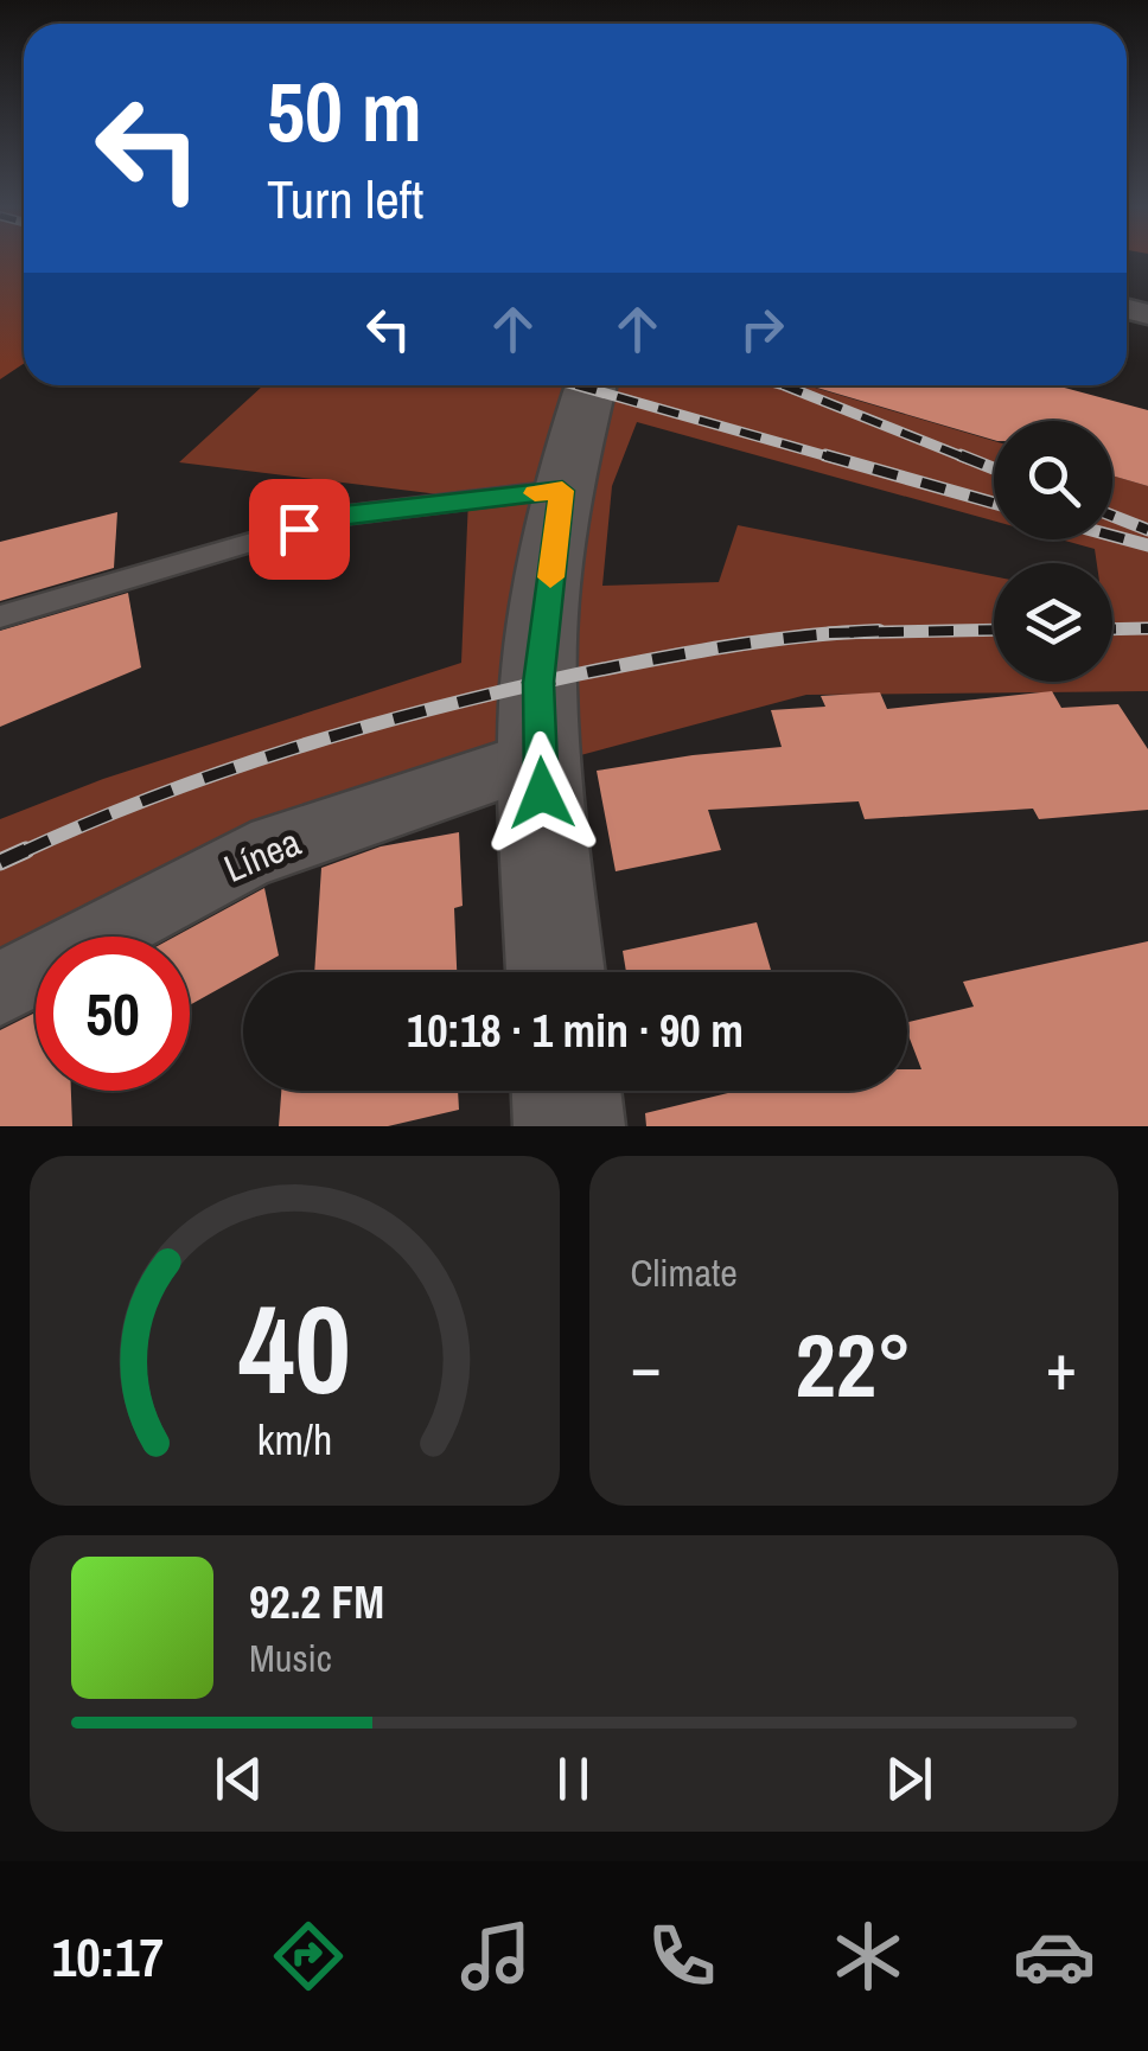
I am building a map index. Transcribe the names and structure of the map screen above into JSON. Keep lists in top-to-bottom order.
{
  "streets": {
    "street": ["Línea"]
  },
  "page": {
    "turn": ["50 m", "Turn left"],
    "limit": "50",
    "trip": "10:18 · 1 min · 90 m",
    "tile": "Climate",
    "heat": ["−", "22°", "+"],
    "song": ["92.2 FM", "Music"],
    "tabs": "10:17",
    "gauge": ["40", "km/h"]
  }
}
